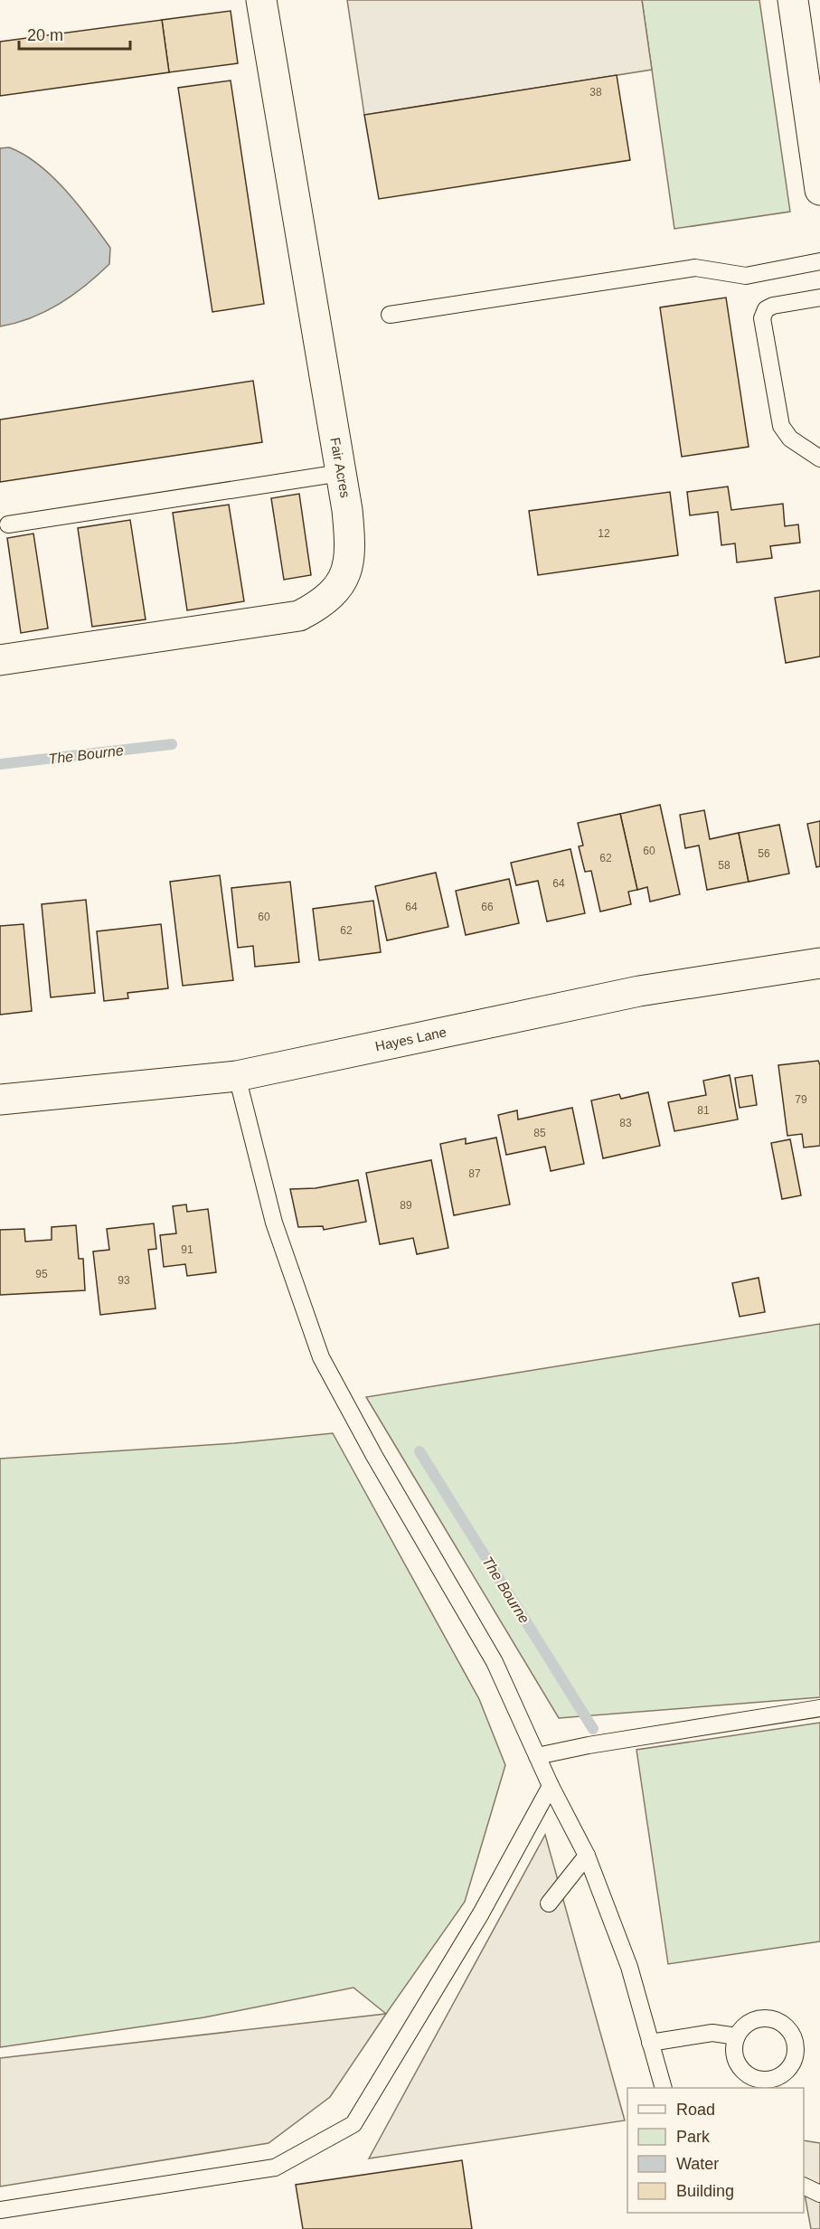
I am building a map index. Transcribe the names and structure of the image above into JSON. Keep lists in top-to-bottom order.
{
  "streets": {
    "street": ["Fair Acres", "Hayes Lane"]
  },
  "water": ["The Bourne"],
  "house_numbers": [
    "38",
    "12",
    "60",
    "56",
    "62",
    "58",
    "64",
    "64",
    "66",
    "60",
    "62",
    "79",
    "81",
    "83",
    "85",
    "87",
    "89",
    "91",
    "95",
    "93"
  ],
  "legend": [
    "Road",
    "Park",
    "Water",
    "Building"
  ],
  "scale_bar": "20 m"
}
